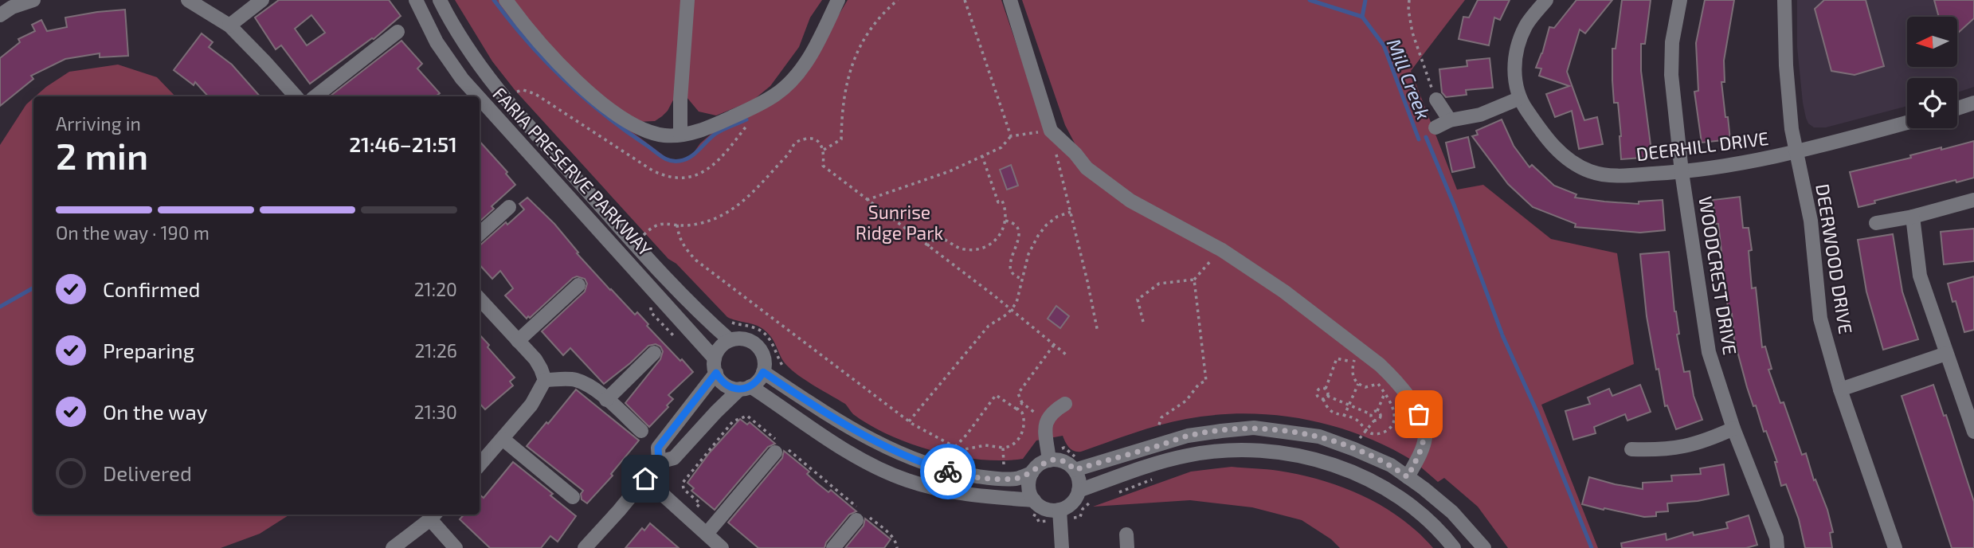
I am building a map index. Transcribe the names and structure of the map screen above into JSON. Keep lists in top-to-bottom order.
{
  "streets": {
    "street": [
      "DEERHILL DRIVE",
      "FARIA PRESERVE PARKWAY",
      "DEERWOOD DRIVE",
      "WOODCREST DRIVE"
    ]
  },
  "crossings": [
    ["DEERHILL DRIVE", "DEERWOOD DRIVE"],
    ["DEERHILL DRIVE", "WOODCREST DRIVE"]
  ],
  "water": ["Mill Creek"],
  "parks": ["Sunrise Ridge Park"],
  "north": "left",
  "page": {
    "heading": ["2 min", "Arriving in", "21:46–21:51"],
    "bar": "On the way · 190 m",
    "list": [
      ["Confirmed", "21:20"],
      ["Preparing", "21:26"],
      ["On the way", "21:30"],
      "Delivered"
    ]
  }
}
